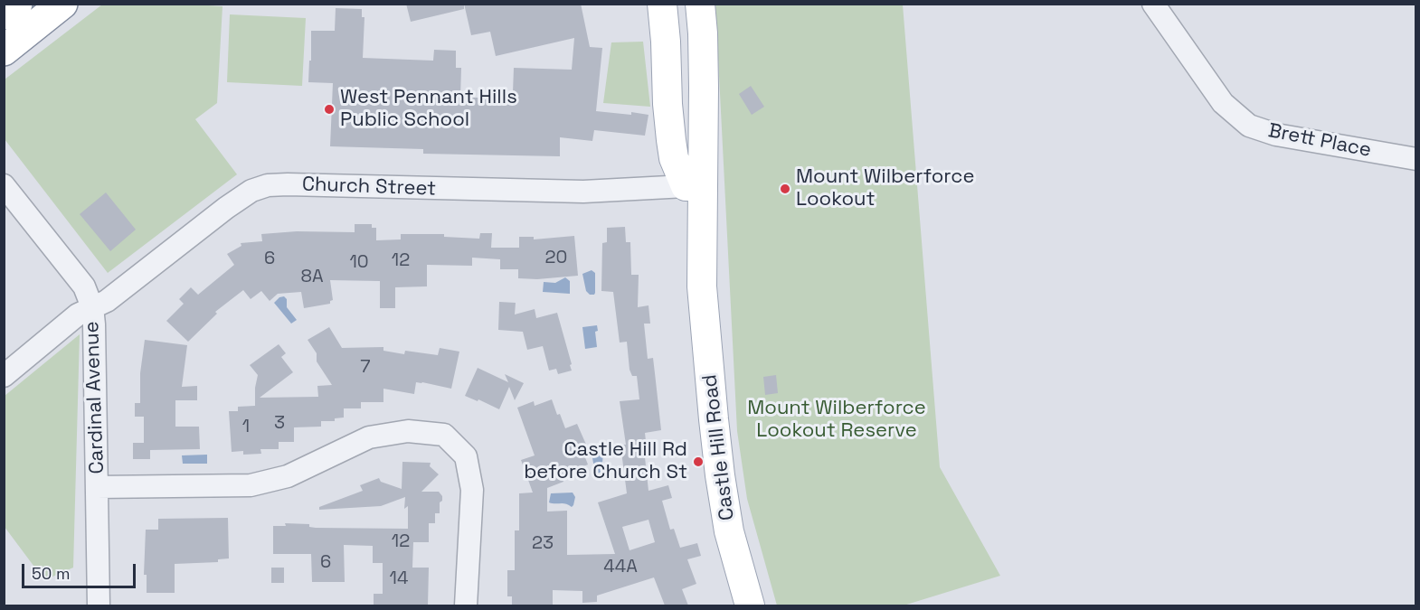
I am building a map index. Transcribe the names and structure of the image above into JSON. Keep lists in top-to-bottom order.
{
  "streets": {
    "main road": ["Castle Hill Road"],
    "street": ["Brett Place", "Church Street", "Cardinal Avenue"]
  },
  "crossings": [
    ["Church Street", "Cardinal Avenue"],
    ["Church Street", "Castle Hill Road"]
  ],
  "parks": ["Mount Wilberforce Lookout Reserve"],
  "places": ["West Pennant Hills Public School", "Mount Wilberforce Lookout", "Castle Hill Rd before Church St"],
  "house_numbers": [
    "20",
    "6",
    "12",
    "10",
    "8A",
    "7",
    "3",
    "1",
    "12",
    "23",
    "6",
    "44A",
    "14"
  ],
  "scale_bar": "50 m"
}
